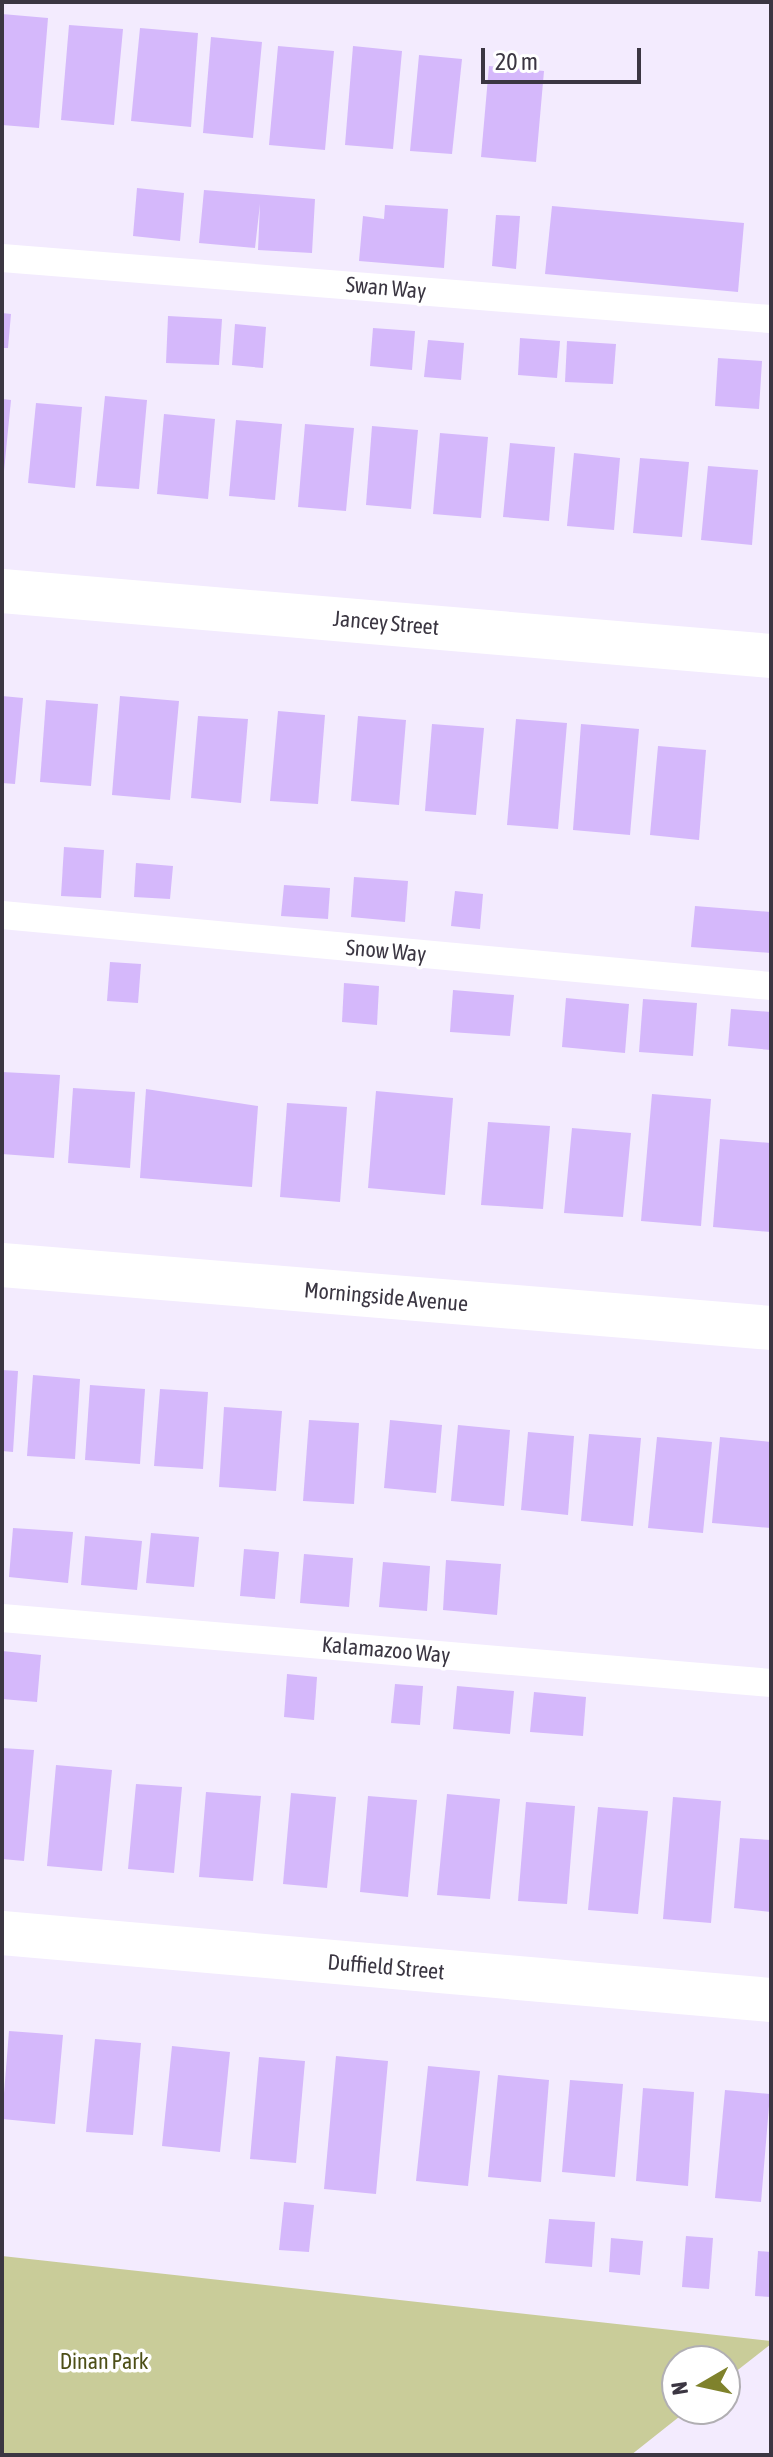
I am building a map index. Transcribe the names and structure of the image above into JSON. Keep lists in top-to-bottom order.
{
  "streets": {
    "street": ["Jancey Street", "Morningside Avenue", "Duffield Street"],
    "lane": ["Swan Way", "Snow Way", "Kalamazoo Way"]
  },
  "parks": ["Dinan Park"],
  "scale_bar": "20 m",
  "north": "left"
}
